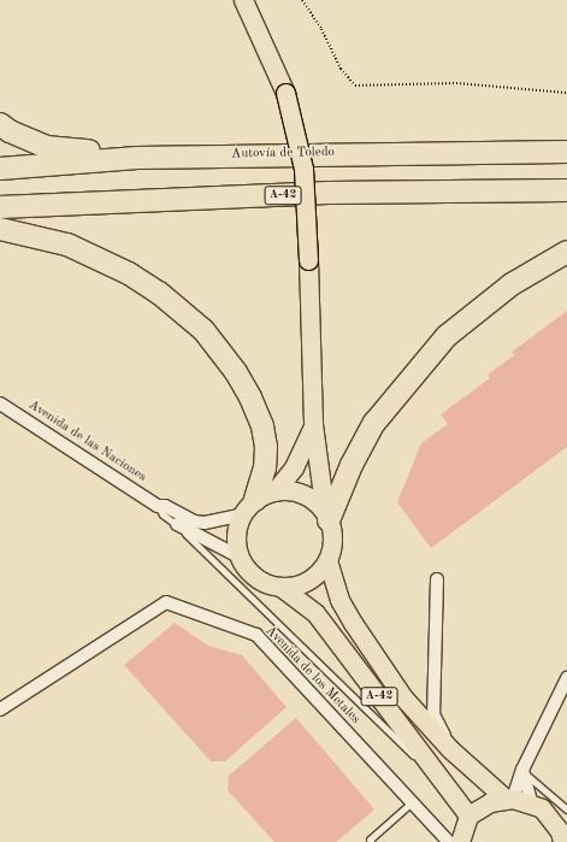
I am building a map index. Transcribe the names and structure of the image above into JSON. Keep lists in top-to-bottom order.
{
  "streets": {
    "highway": ["Autovía de Toledo", "A-42"],
    "street": ["Avenida de las Naciones", "Avenida de los Metales"]
  },
  "crossings": [
    ["A-42", "Avenida de las Naciones"]
  ]
}
